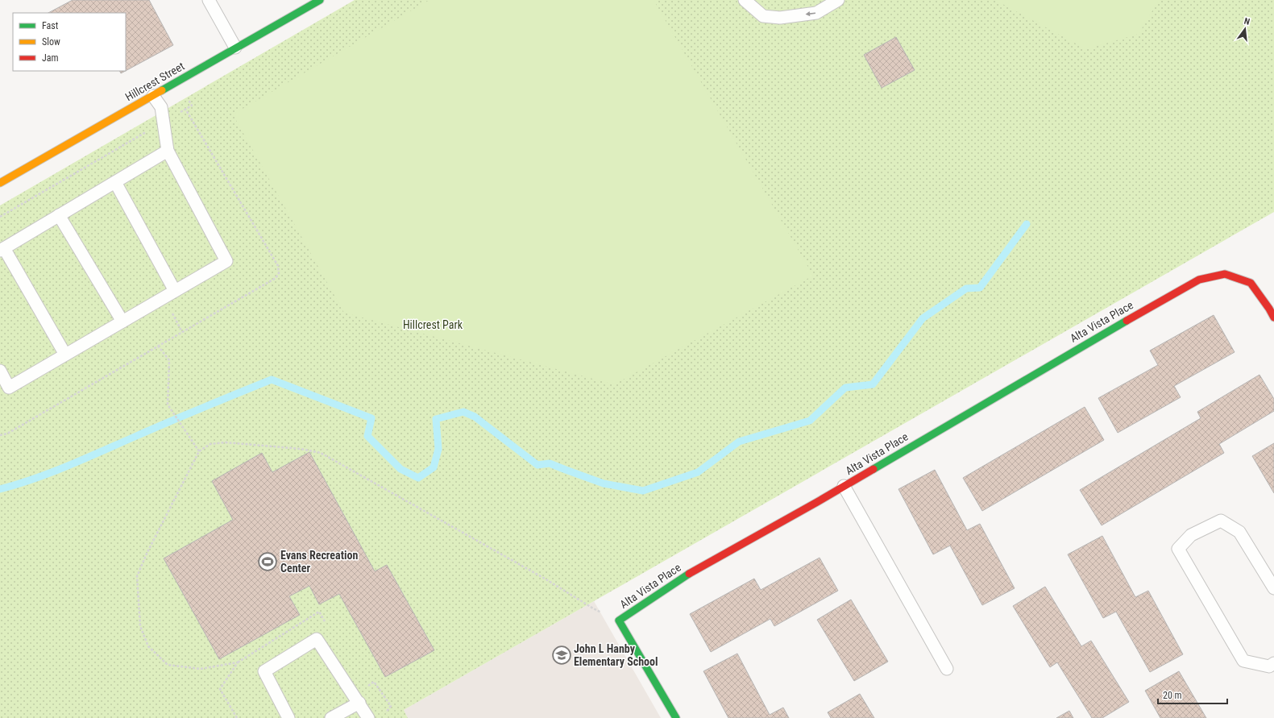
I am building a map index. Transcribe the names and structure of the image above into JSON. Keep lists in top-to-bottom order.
{
  "streets": {
    "street": ["Hillcrest Street", "Alta Vista Place"]
  },
  "parks": ["Hillcrest Park"],
  "places": {
    "sports": ["Evans Recreation Center"],
    "school or university": ["John L Hanby Elementary School"]
  },
  "legend": ["Fast", "Slow", "Jam"],
  "scale_bar": "20 m",
  "north": "top"
}
